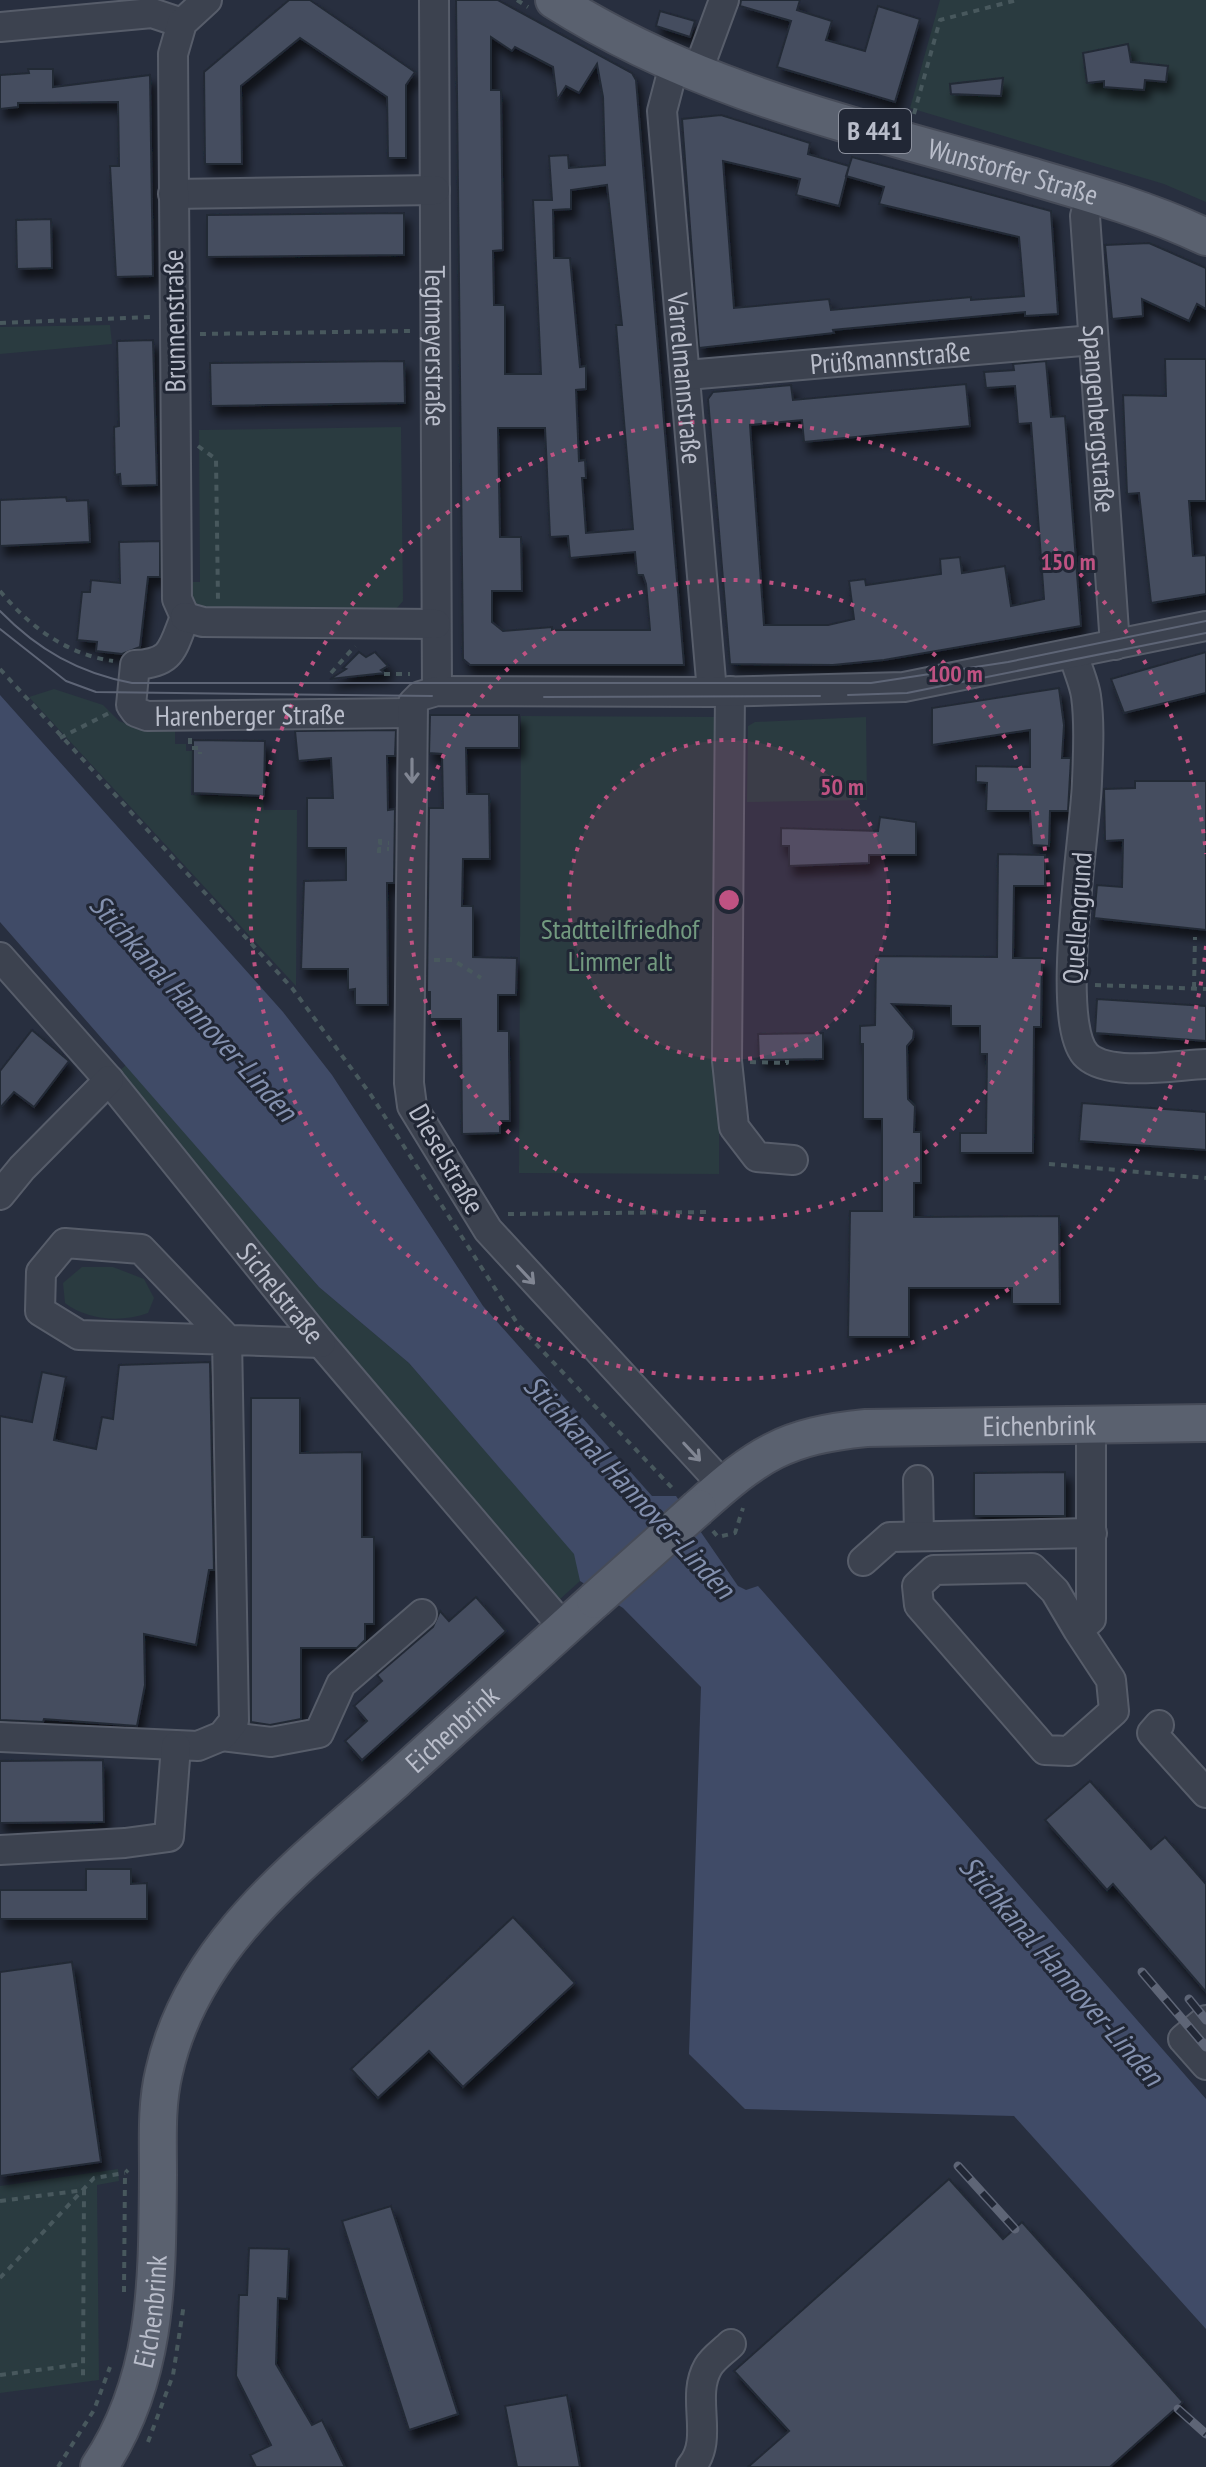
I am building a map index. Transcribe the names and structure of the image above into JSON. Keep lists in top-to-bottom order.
{
  "streets": {
    "main road": ["B 441", "Wunstorfer Straße", "Eichenbrink"],
    "street": [
      "Brunnenstraße",
      "Tegtmeyerstraße",
      "Prüßmannstraße",
      "Varrelmannstraße",
      "Spangenbergstraße",
      "Harenberger Straße",
      "Quellengrund",
      "Dieselstraße",
      "Sichelstraße"
    ]
  },
  "crossings": [
    ["Wunstorfer Straße", "Varrelmannstraße"],
    ["Wunstorfer Straße", "Spangenbergstraße"],
    ["Tegtmeyerstraße", "Harenberger Straße"],
    ["Tegtmeyerstraße", "Dieselstraße"],
    ["Prüßmannstraße", "Varrelmannstraße"],
    ["Prüßmannstraße", "Spangenbergstraße"],
    ["Varrelmannstraße", "Harenberger Straße"],
    ["Spangenbergstraße", "Harenberger Straße"],
    ["Harenberger Straße", "Quellengrund"],
    ["Harenberger Straße", "Dieselstraße"],
    ["Dieselstraße", "Eichenbrink"],
    ["Sichelstraße", "Eichenbrink"]
  ],
  "one_way": ["Dieselstraße"],
  "water": ["Stichkanal Hannover-Linden"],
  "parks": ["Stadtteilfriedhof Limmer alt"],
  "rings": ["150 m", "100 m", "50 m"]
}
